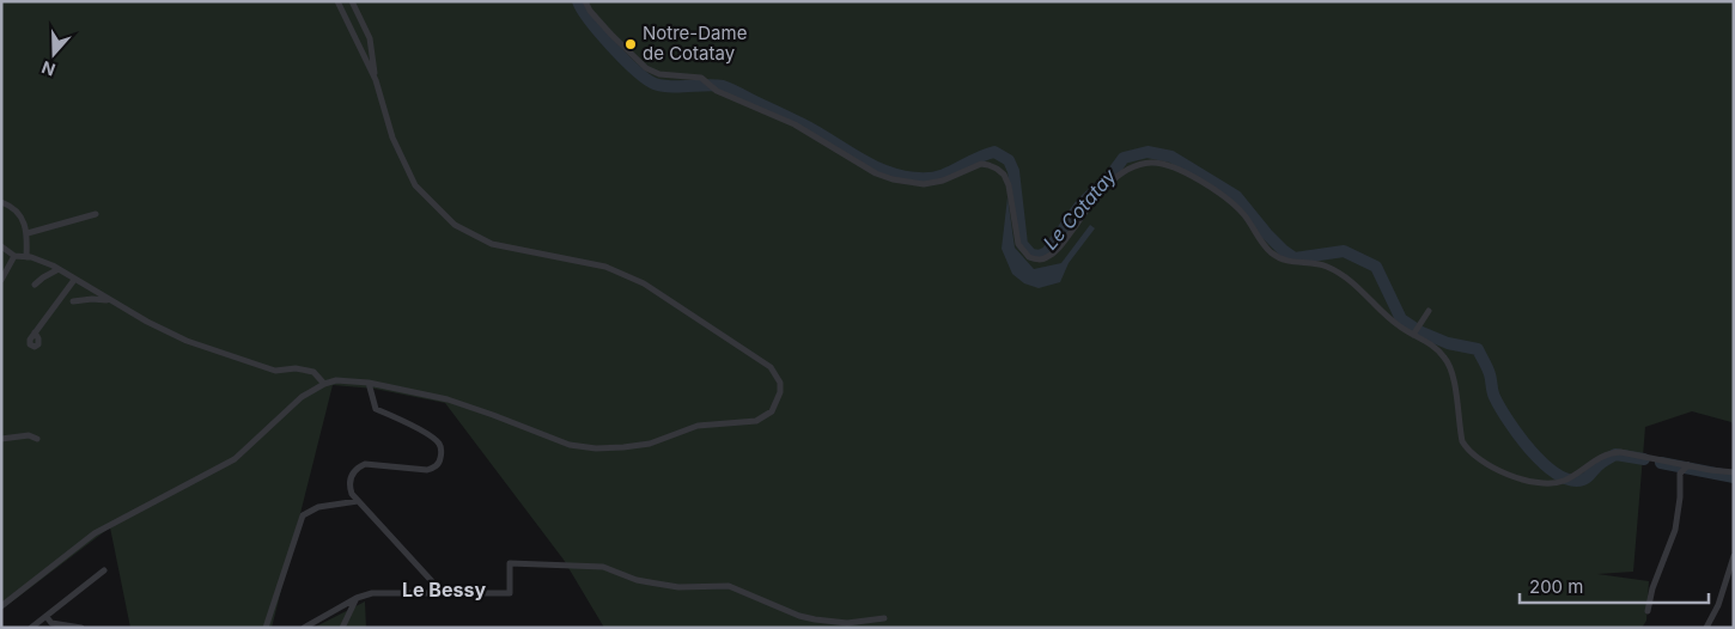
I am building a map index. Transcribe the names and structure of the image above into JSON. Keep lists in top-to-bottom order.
{
  "districts": ["Le Bessy"],
  "water": ["Le Cotatay"],
  "places": ["Notre-Dame de Cotatay"],
  "scale_bar": "200 m",
  "north": "bottom"
}
